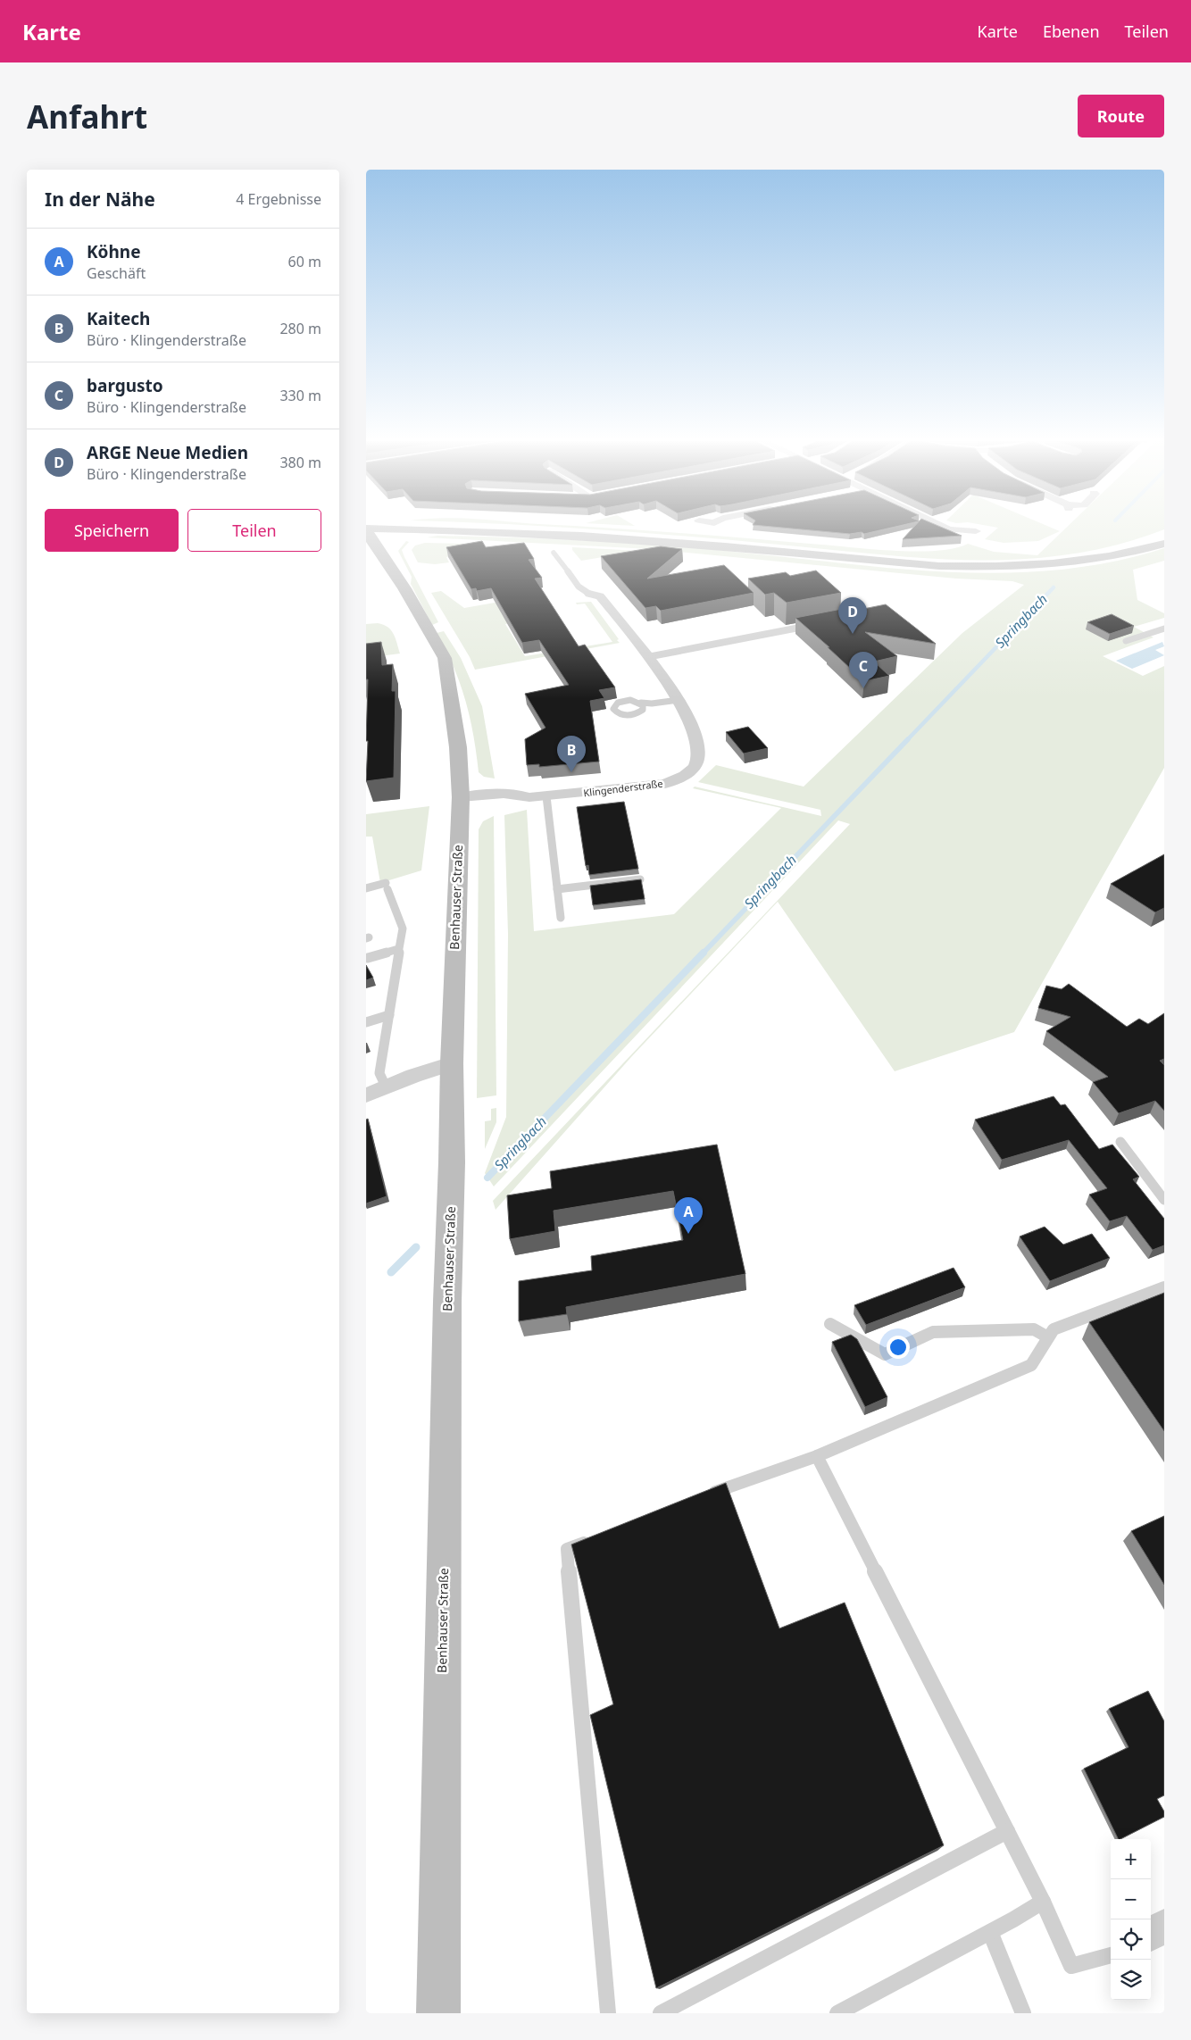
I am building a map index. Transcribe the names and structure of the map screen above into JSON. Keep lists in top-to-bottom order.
{
  "streets": {
    "main road": ["Benhauser Straße"],
    "street": ["Klingenderstraße"]
  },
  "crossings": [
    ["Klingenderstraße", "Benhauser Straße"]
  ],
  "water": ["Springbach"],
  "page": {
    "header": "Karte",
    "nav": ["Karte", "Ebenen", "Teilen"],
    "buttons": [
      "Route",
      ["Speichern", "Teilen"]
    ],
    "title": "Anfahrt",
    "heading": ["In der Nähe", "4 Ergebnisse"],
    "list": [
      {
        "mark": "A",
        "name": "Köhne",
        "note": "Geschäft",
        "value": "60 m"
      },
      {
        "mark": "B",
        "name": "Kaitech",
        "note": "Büro · Klingenderstraße",
        "value": "280 m"
      },
      {
        "mark": "C",
        "name": "bargusto",
        "note": "Büro · Klingenderstraße",
        "value": "330 m"
      },
      {
        "mark": "D",
        "name": "ARGE Neue Medien",
        "note": "Büro · Klingenderstraße",
        "value": "380 m"
      }
    ],
    "pins": [
      "D",
      "C",
      "B",
      "A"
    ],
    "map_buttons": ["+", "−"]
  }
}
